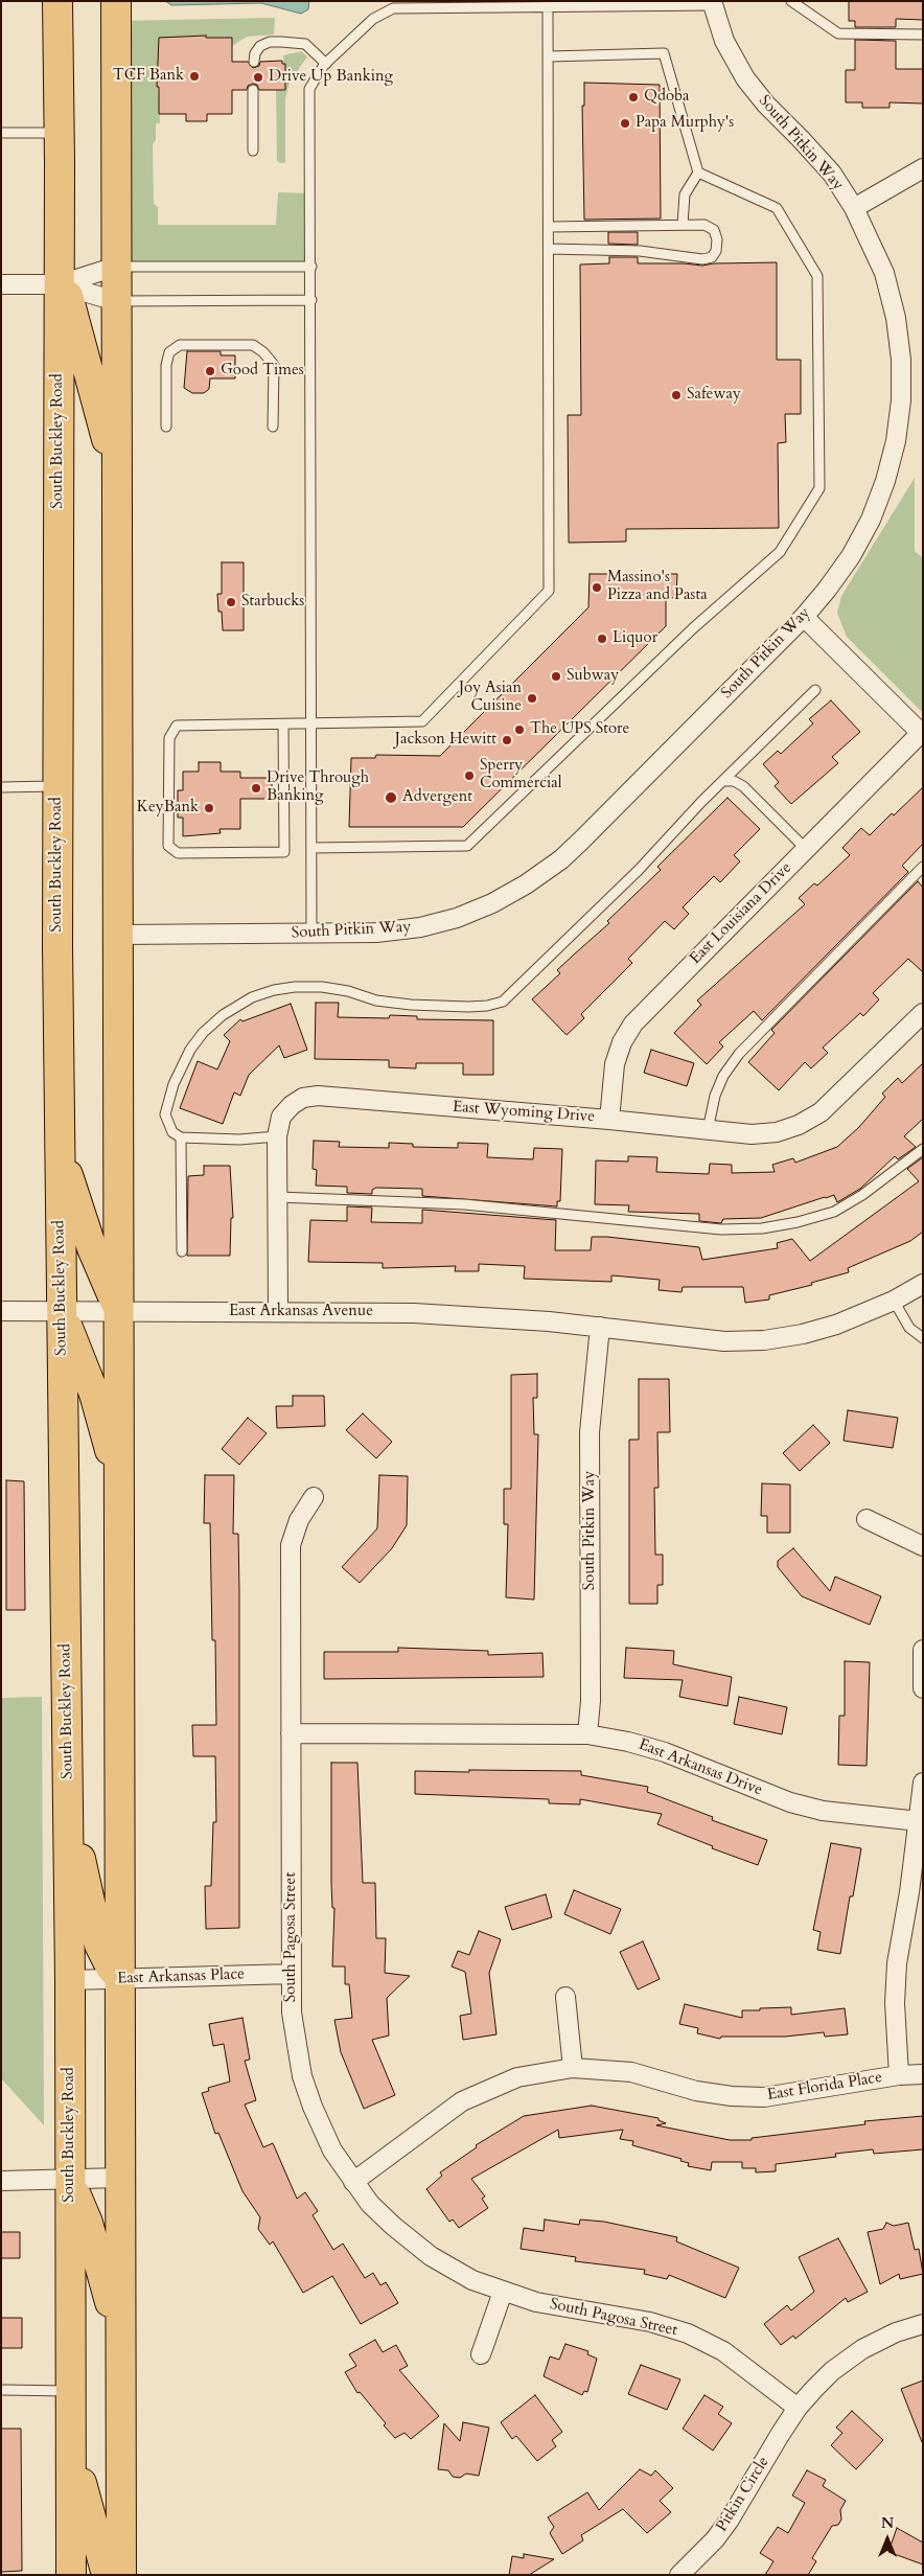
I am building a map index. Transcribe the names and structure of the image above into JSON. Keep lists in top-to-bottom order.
{
  "streets": {
    "main road": ["South Buckley Road"],
    "street": [
      "South Pitkin Way",
      "East Louisiana Drive",
      "East Wyoming Drive",
      "East Arkansas Avenue",
      "East Arkansas Drive",
      "South Pagosa Street",
      "East Arkansas Place",
      "East Florida Place",
      "Pitkin Circle"
    ]
  },
  "crossings": [
    ["South Pitkin Way", "East Arkansas Avenue"],
    ["South Pitkin Way", "East Arkansas Drive"],
    ["South Buckley Road", "East Arkansas Avenue"],
    ["South Buckley Road", "East Arkansas Place"],
    ["East Louisiana Drive", "East Wyoming Drive"],
    ["East Wyoming Drive", "East Arkansas Avenue"],
    ["East Arkansas Drive", "South Pagosa Street"],
    ["South Pagosa Street", "East Arkansas Place"],
    ["South Pagosa Street", "East Florida Place"],
    ["South Pagosa Street", "Pitkin Circle"]
  ],
  "places": [
    "TCF Bank",
    "Drive Up Banking",
    "Qdoba",
    "Papa Murphy's",
    "Good Times",
    "Safeway",
    "Massino's Pizza and Pasta",
    "Starbucks",
    "Liquor",
    "Subway",
    "Joy Asian Cuisine",
    "The UPS Store",
    "Jackson Hewitt",
    "Sperry Commercial",
    "Drive Through Banking",
    "Advergent",
    "KeyBank"
  ],
  "north": "top"
}
